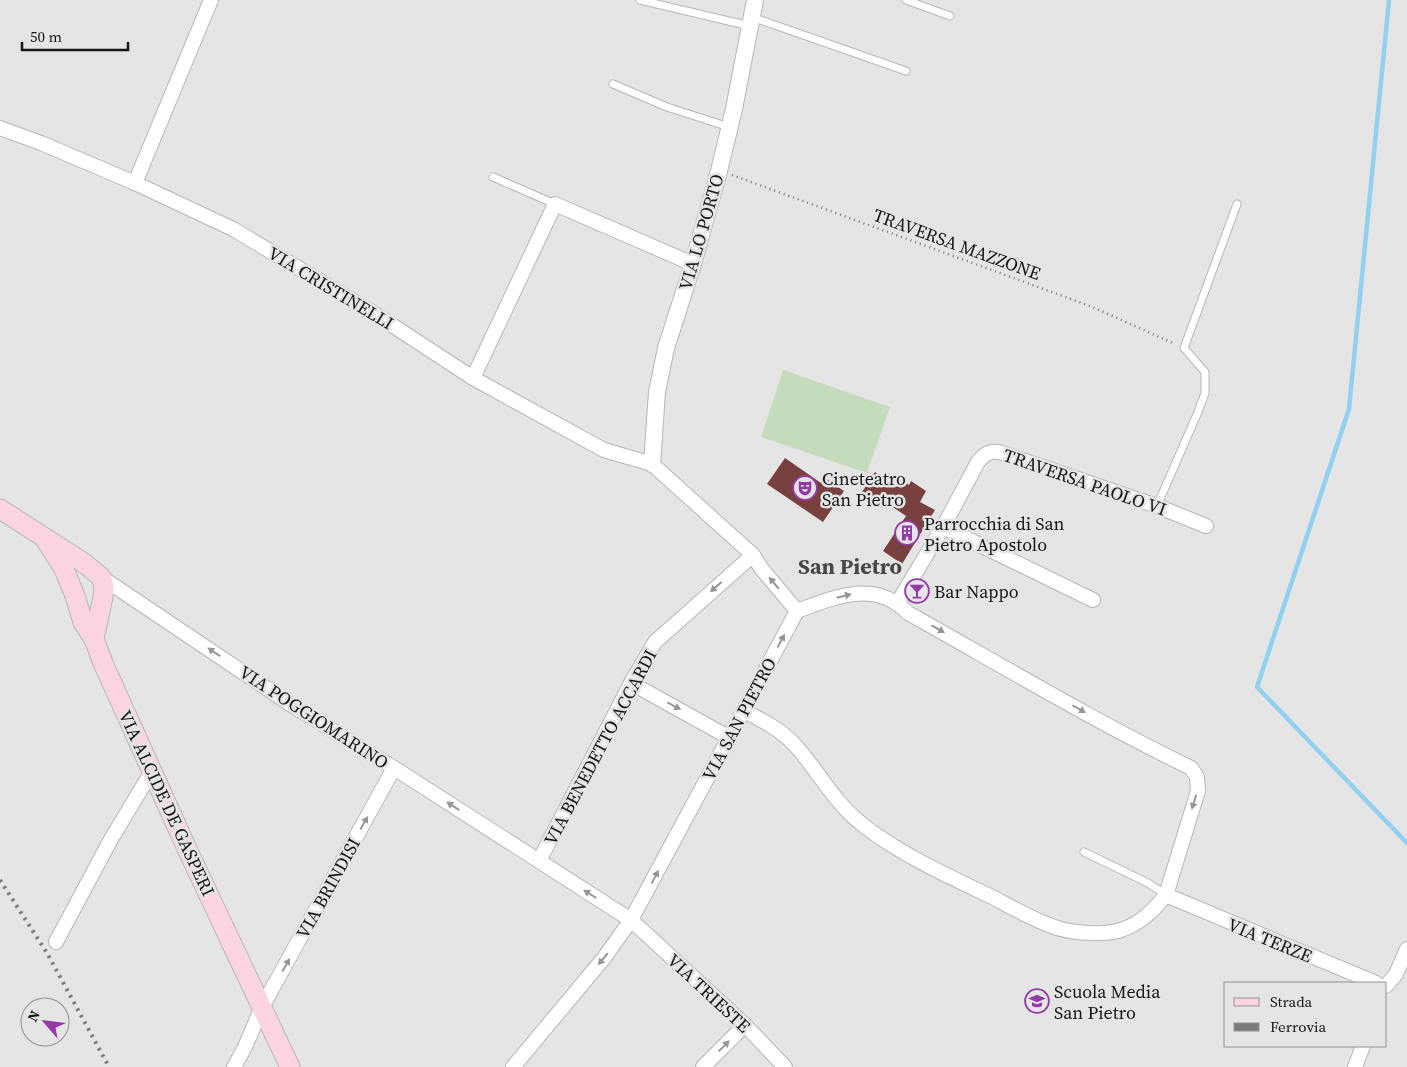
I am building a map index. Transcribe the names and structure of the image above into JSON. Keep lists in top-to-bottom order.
{
  "streets": {
    "main road": ["VIA POGGIOMARINO", "VIA ALCIDE DE GASPERI"],
    "street": [
      "VIA LO PORTO",
      "VIA CRISTINELLI",
      "TRAVERSA PAOLO VI",
      "VIA SAN PIETRO",
      "VIA BENEDETTO ACCARDI",
      "VIA BRINDISI",
      "VIA TERZE",
      "VIA TRIESTE"
    ],
    "path": ["TRAVERSA MAZZONE"]
  },
  "crossings": [
    ["VIA LO PORTO", "TRAVERSA MAZZONE"],
    ["VIA LO PORTO", "VIA CRISTINELLI"],
    ["VIA POGGIOMARINO", "VIA SAN PIETRO"],
    ["VIA POGGIOMARINO", "VIA BENEDETTO ACCARDI"],
    ["VIA POGGIOMARINO", "VIA ALCIDE DE GASPERI"],
    ["VIA POGGIOMARINO", "VIA BRINDISI"],
    ["VIA POGGIOMARINO", "VIA TRIESTE"],
    ["VIA SAN PIETRO", "VIA TRIESTE"],
    ["VIA ALCIDE DE GASPERI", "VIA BRINDISI"]
  ],
  "one_way": ["VIA POGGIOMARINO", "VIA BENEDETTO ACCARDI", "VIA BRINDISI"],
  "districts": ["San Pietro"],
  "places": {
    "theatre": ["Cineteatro San Pietro"],
    "building": ["Parrocchia di San Pietro Apostolo"],
    "bar": ["Bar Nappo"],
    "school or university": ["Scuola Media San Pietro"]
  },
  "legend": ["Strada", "Ferrovia"],
  "scale_bar": "50 m",
  "north": "top left"
}
